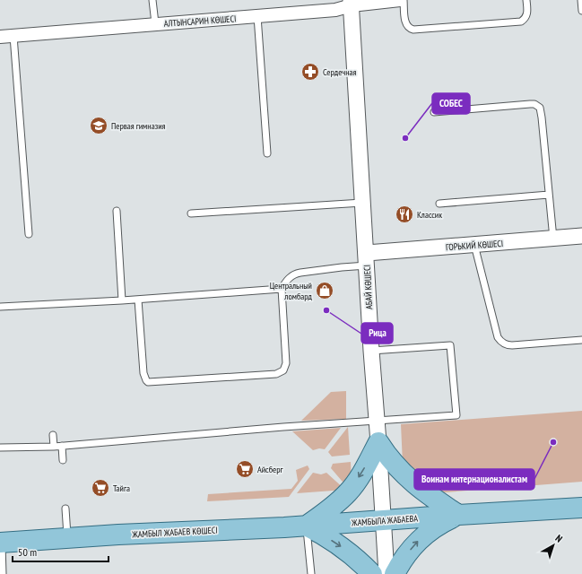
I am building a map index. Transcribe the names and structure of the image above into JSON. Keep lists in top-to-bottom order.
{
  "streets": {
    "main road": ["ЖАМБЫЛА ЖАБАЕВА", "ЖАМБЫЛ ЖАБАЕВ КӨШЕСІ"],
    "street": ["АЛТЫНСАРИН КӨШЕСІ", "ГОРЬКИЙ КӨШЕСІ", "АБАЙ КӨШЕСІ"]
  },
  "crossings": [
    ["АЛТЫНСАРИН КӨШЕСІ", "АБАЙ КӨШЕСІ"],
    ["ГОРЬКИЙ КӨШЕСІ", "АБАЙ КӨШЕСІ"],
    ["АБАЙ КӨШЕСІ", "ЖАМБЫЛА ЖАБАЕВА"],
    ["ЖАМБЫЛА ЖАБАЕВА", "ЖАМБЫЛ ЖАБАЕВ КӨШЕСІ"]
  ],
  "places": {
    "pharmacy": ["Сердечная"],
    "school or university": ["Первая гимназия"],
    "other": ["СОБЕС", "Рица", "Воинам интернационалистам"],
    "restaurant": ["Классик"],
    "shop": ["Центральный ломбард"],
    "supermarket": ["Айсберг", "Тайга"]
  },
  "scale_bar": "50 m",
  "north": "top right"
}
